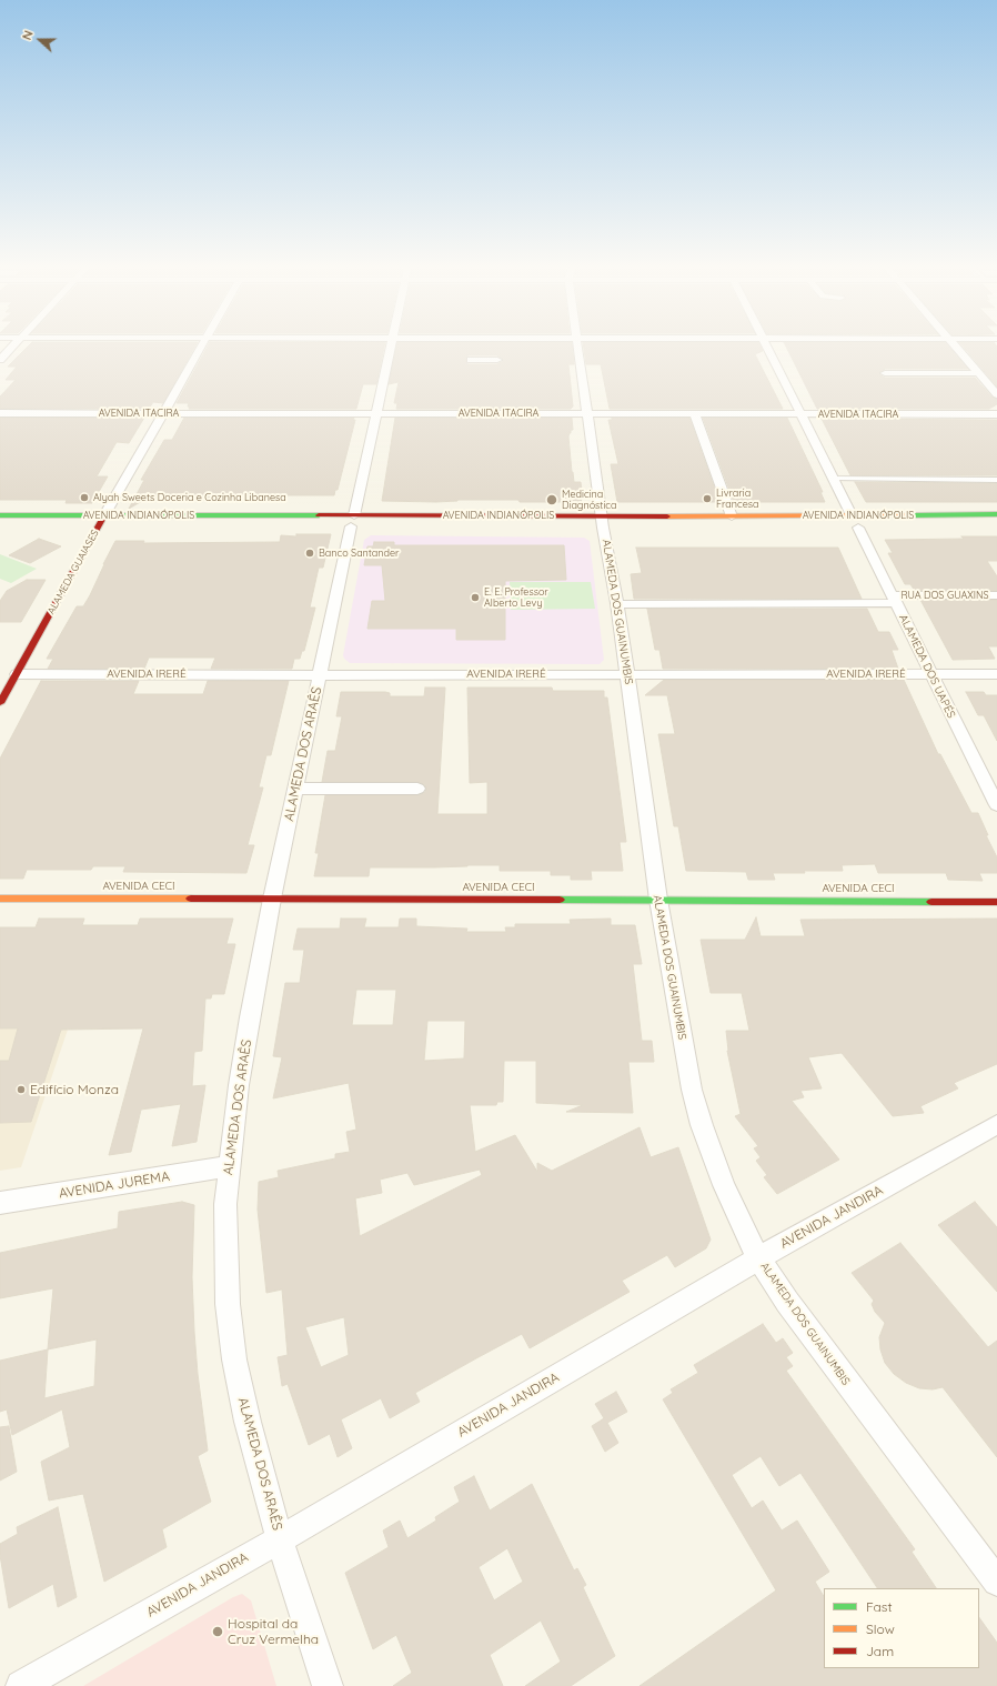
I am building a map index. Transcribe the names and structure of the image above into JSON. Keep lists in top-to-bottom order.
{
  "streets": {
    "main road": ["AVENIDA INDIANÓPOLIS", "ALAMEDA GUAIASES", "AVENIDA CECI"],
    "street": [
      "AVENIDA ITACIRA",
      "RUA DOS GUAXINS",
      "ALAMEDA DOS GUAINUMBIS",
      "ALAMEDA DOS UAPÉS",
      "AVENIDA IRERÊ",
      "ALAMEDA DOS ARAÊS",
      "AVENIDA JUREMA",
      "AVENIDA JANDIRA"
    ]
  },
  "crossings": [
    ["AVENIDA ITACIRA", "ALAMEDA GUAIASES"],
    ["AVENIDA ITACIRA", "ALAMEDA DOS GUAINUMBIS"],
    ["AVENIDA ITACIRA", "ALAMEDA DOS UAPÉS"],
    ["AVENIDA ITACIRA", "ALAMEDA DOS ARAÊS"],
    ["AVENIDA INDIANÓPOLIS", "ALAMEDA GUAIASES"],
    ["AVENIDA INDIANÓPOLIS", "ALAMEDA DOS GUAINUMBIS"],
    ["AVENIDA INDIANÓPOLIS", "ALAMEDA DOS UAPÉS"],
    ["AVENIDA INDIANÓPOLIS", "ALAMEDA DOS ARAÊS"],
    ["ALAMEDA GUAIASES", "AVENIDA IRERÊ"],
    ["RUA DOS GUAXINS", "ALAMEDA DOS GUAINUMBIS"],
    ["RUA DOS GUAXINS", "ALAMEDA DOS UAPÉS"],
    ["ALAMEDA DOS GUAINUMBIS", "AVENIDA IRERÊ"],
    ["ALAMEDA DOS GUAINUMBIS", "AVENIDA CECI"],
    ["ALAMEDA DOS GUAINUMBIS", "AVENIDA JANDIRA"],
    ["ALAMEDA DOS UAPÉS", "AVENIDA IRERÊ"],
    ["AVENIDA IRERÊ", "ALAMEDA DOS ARAÊS"],
    ["ALAMEDA DOS ARAÊS", "AVENIDA CECI"],
    ["ALAMEDA DOS ARAÊS", "AVENIDA JUREMA"],
    ["ALAMEDA DOS ARAÊS", "AVENIDA JANDIRA"]
  ],
  "places": [
    "Alyah Sweets Doceria e Cozinha Libanesa",
    "Livraria Francesa",
    "Medicina Diagnóstica",
    "Banco Santander",
    "E. E. Professor Alberto Levy",
    "Edifício Monza",
    "Hospital da Cruz Vermelha"
  ],
  "legend": ["Fast", "Slow", "Jam"],
  "north": "left"
}
